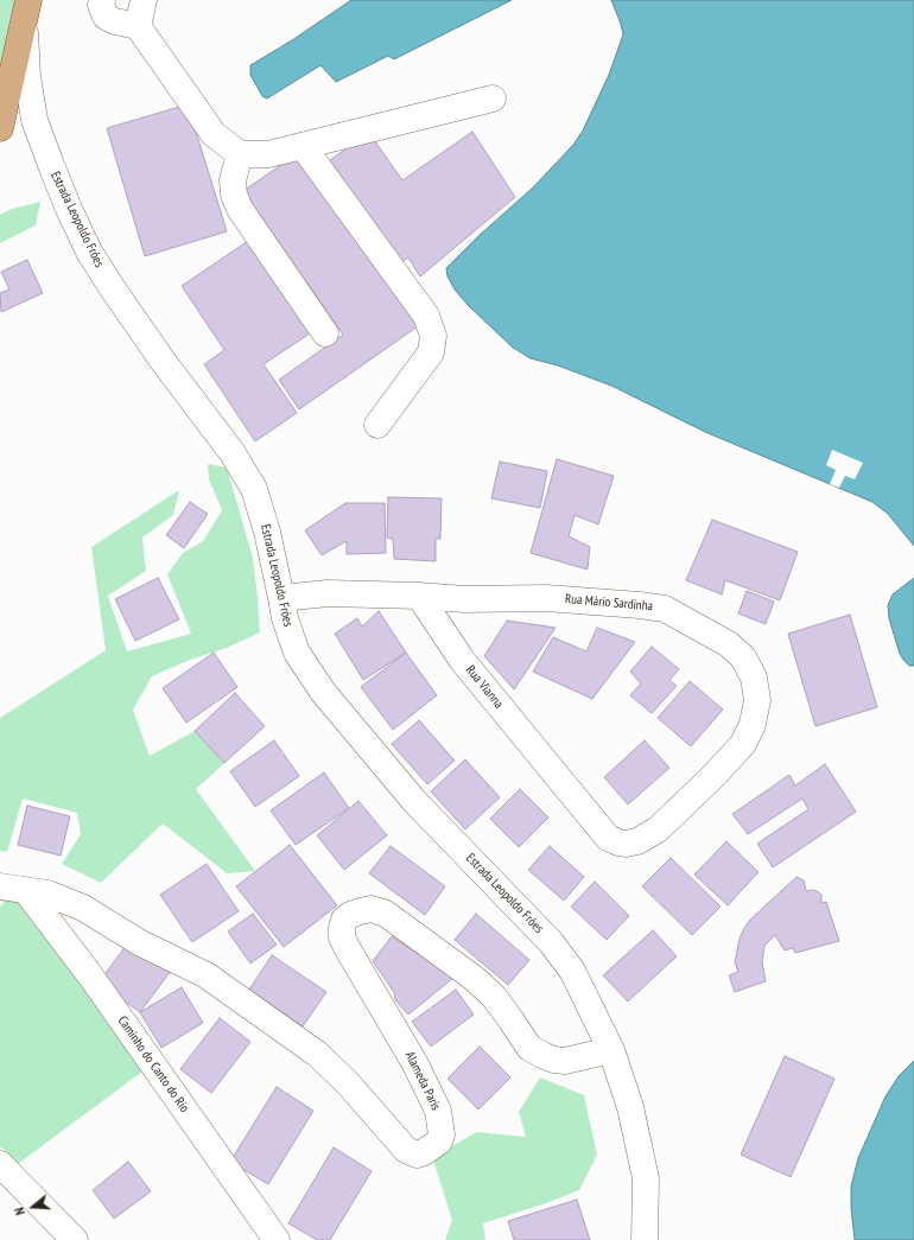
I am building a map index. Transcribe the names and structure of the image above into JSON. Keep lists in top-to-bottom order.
{
  "streets": {
    "street": [
      "Estrada Leopoldo Fróes",
      "Rua Mário Sardinha",
      "Rua Vianna",
      "Caminho do Canto do Rio",
      "Alameda Paris"
    ]
  },
  "crossings": [
    ["Estrada Leopoldo Fróes", "Alameda Paris"],
    ["Rua Mário Sardinha", "Rua Vianna"],
    ["Caminho do Canto do Rio", "Alameda Paris"]
  ],
  "north": "left"
}
